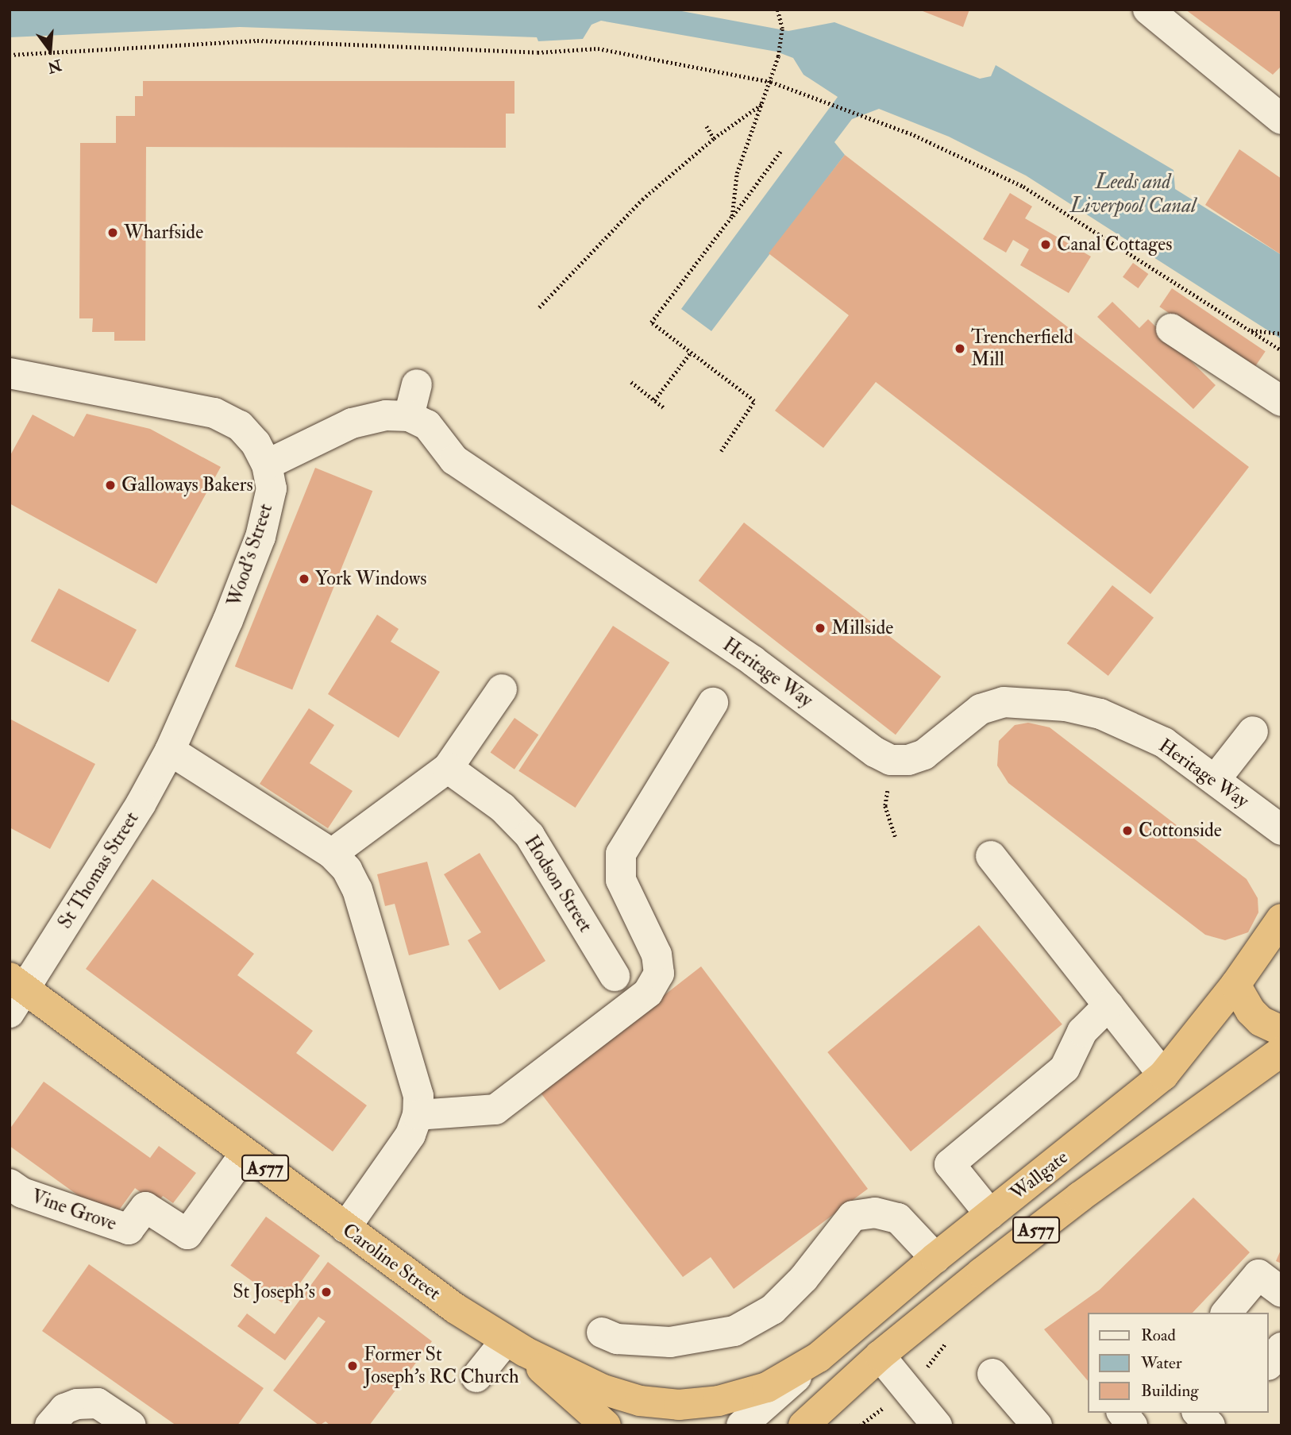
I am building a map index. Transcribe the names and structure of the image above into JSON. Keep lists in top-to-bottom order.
{
  "streets": {
    "highway": ["A577", "Wallgate", "Caroline Street"],
    "street": [
      "Wood's Street",
      "Heritage Way",
      "St Thomas Street",
      "Hodson Street",
      "Vine Grove"
    ]
  },
  "crossings": [
    ["Wood's Street", "St Thomas Street"],
    ["St Thomas Street", "Caroline Street"],
    ["A577", "Caroline Street"],
    ["Wallgate", "Caroline Street"],
    ["Vine Grove", "Caroline Street"]
  ],
  "water": ["Leeds and Liverpool Canal"],
  "places": [
    "Wharfside",
    "Canal Cottages",
    "Trencherfield Mill",
    "Galloways Bakers",
    "York Windows",
    "Millside",
    "Cottonside",
    "St Joseph's",
    "Former St Joseph's RC Church"
  ],
  "legend": ["Road", "Water", "Building"],
  "north": "bottom"
}
